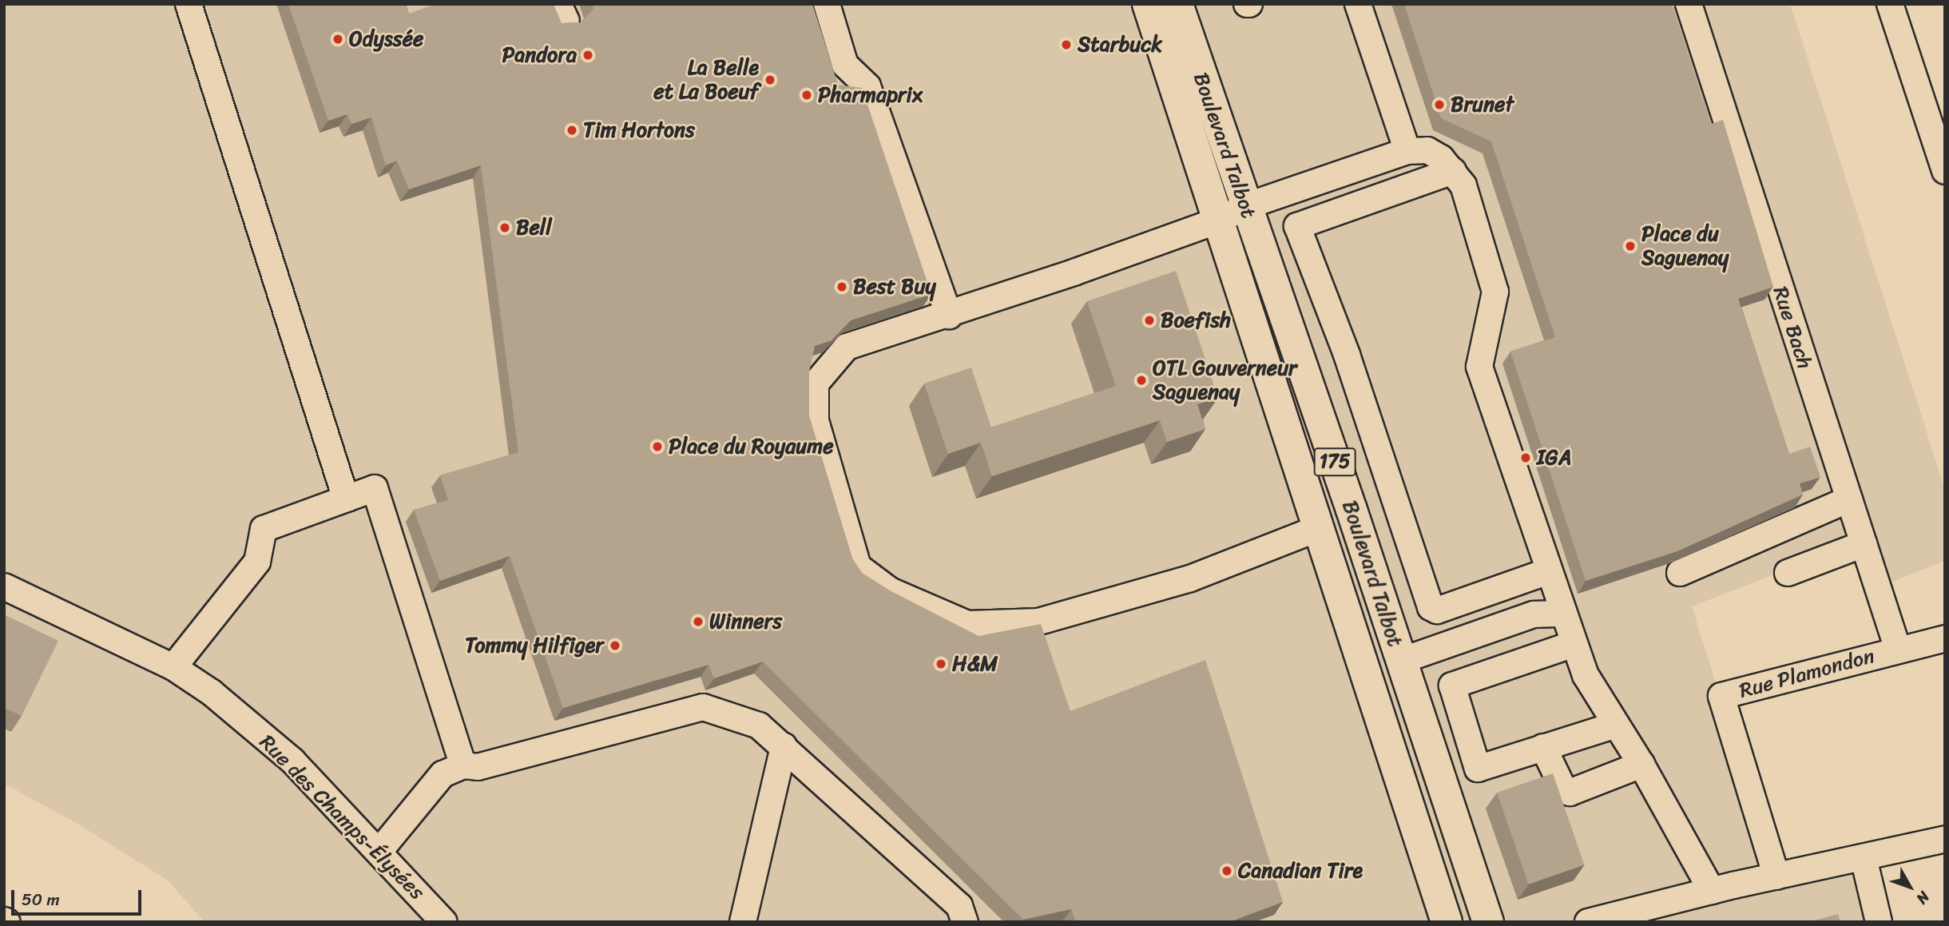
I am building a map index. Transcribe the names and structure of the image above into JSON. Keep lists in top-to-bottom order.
{
  "streets": {
    "main road": ["Boulevard Talbot", "175"],
    "street": ["Rue Bach", "Rue Plamondon", "Rue des Champs-Élysées"]
  },
  "crossings": [
    ["Rue Bach", "Rue Plamondon"]
  ],
  "places": [
    "Odyssée",
    "Starbuck",
    "Pandora",
    "La Belle et La Boeuf",
    "Pharmaprix",
    "Brunet",
    "Tim Hortons",
    "Bell",
    "Place du Saguenay",
    "Best Buy",
    "Boefish",
    "OTL Gouverneur Saguenay",
    "Place du Royaume",
    "IGA",
    "Winners",
    "Tommy Hilfiger",
    "H&M",
    "Canadian Tire"
  ],
  "scale_bar": "50 m",
  "north": "bottom right"
}
